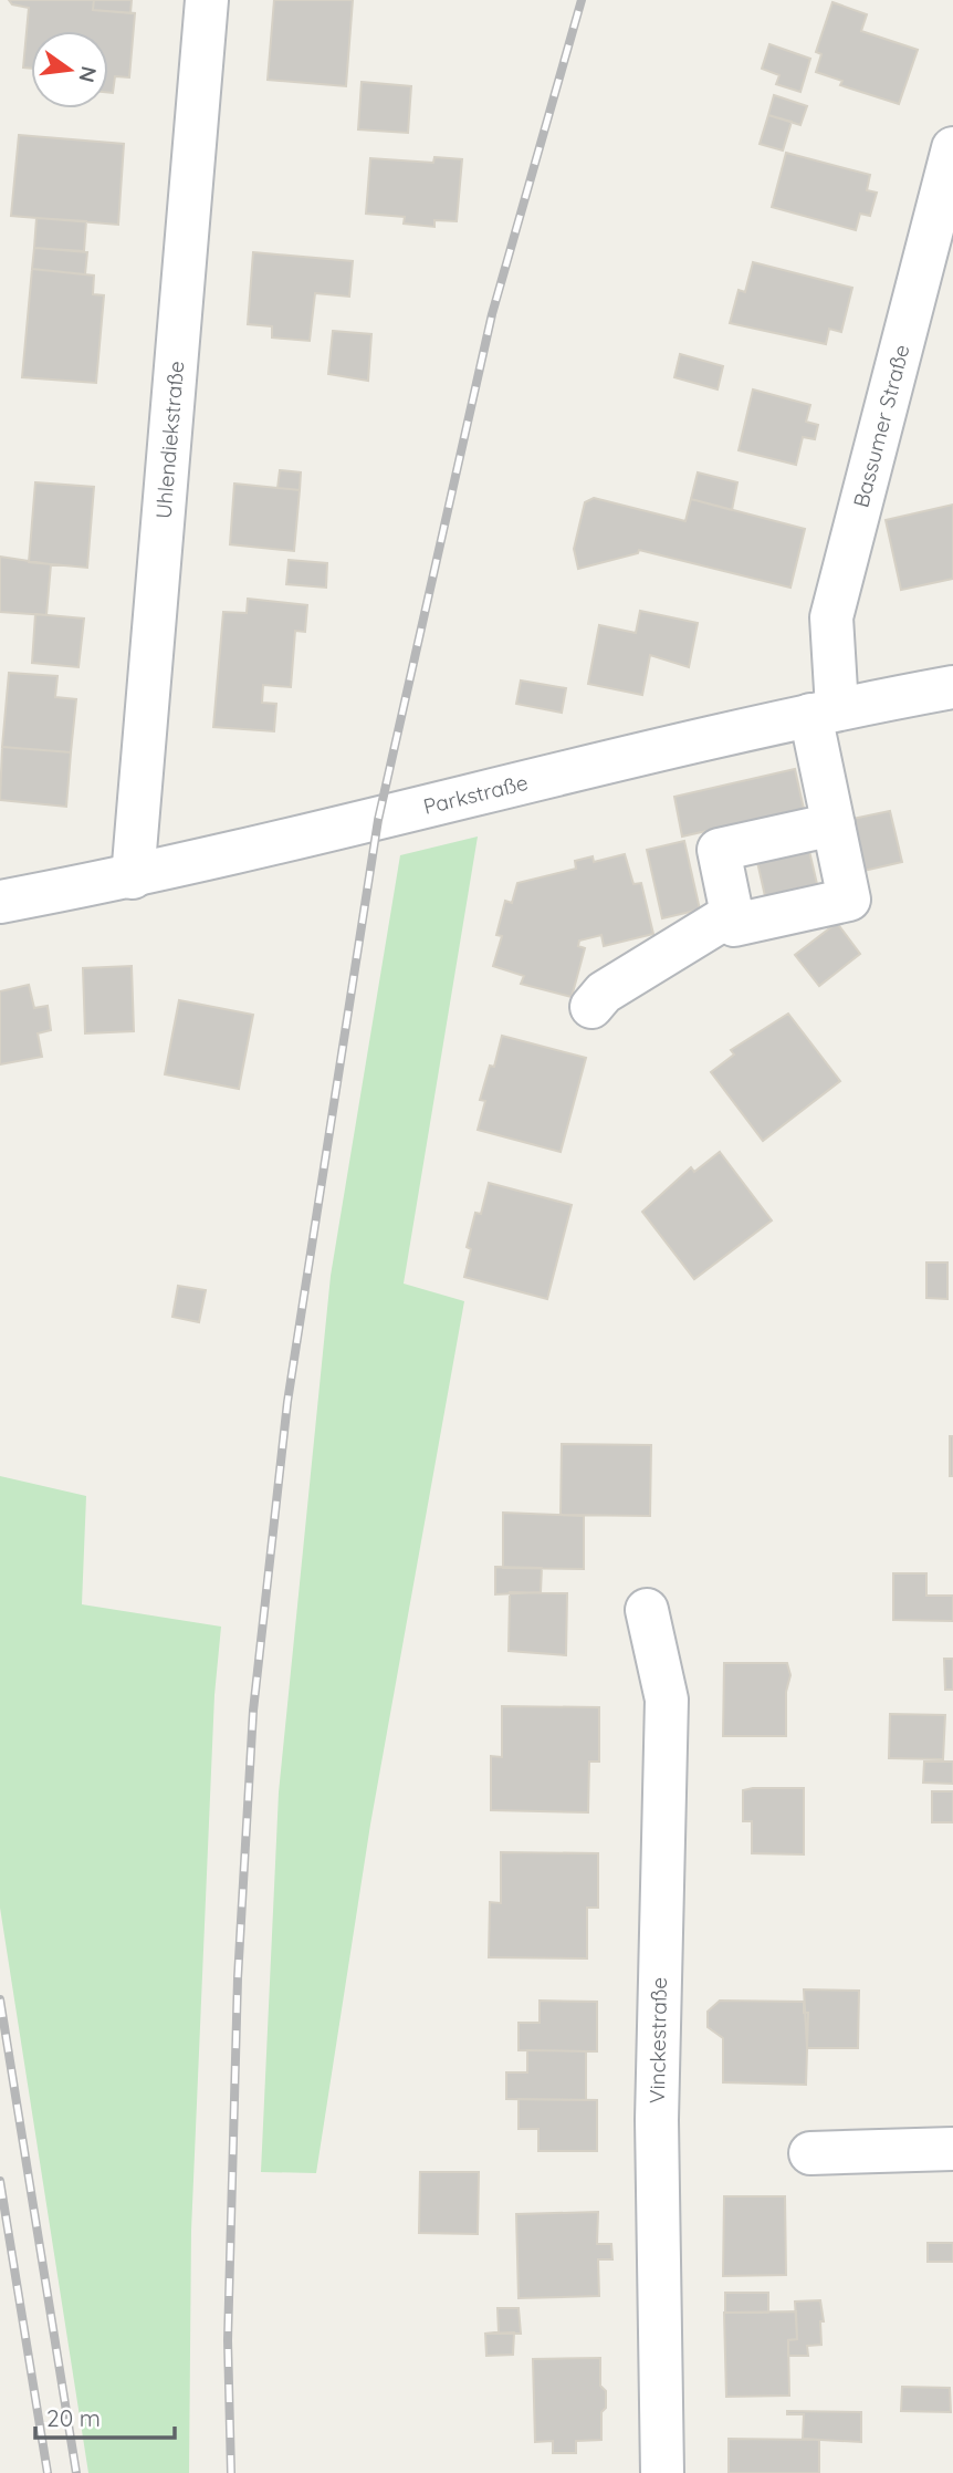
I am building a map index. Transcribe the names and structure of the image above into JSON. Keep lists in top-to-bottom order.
{
  "streets": {
    "street": [
      "Bassumer Straße",
      "Uhlendiekstraße",
      "Parkstraße",
      "Vinckestraße"
    ]
  },
  "crossings": [
    ["Bassumer Straße", "Parkstraße"],
    ["Uhlendiekstraße", "Parkstraße"]
  ],
  "scale_bar": "20 m",
  "north": "right"
}
